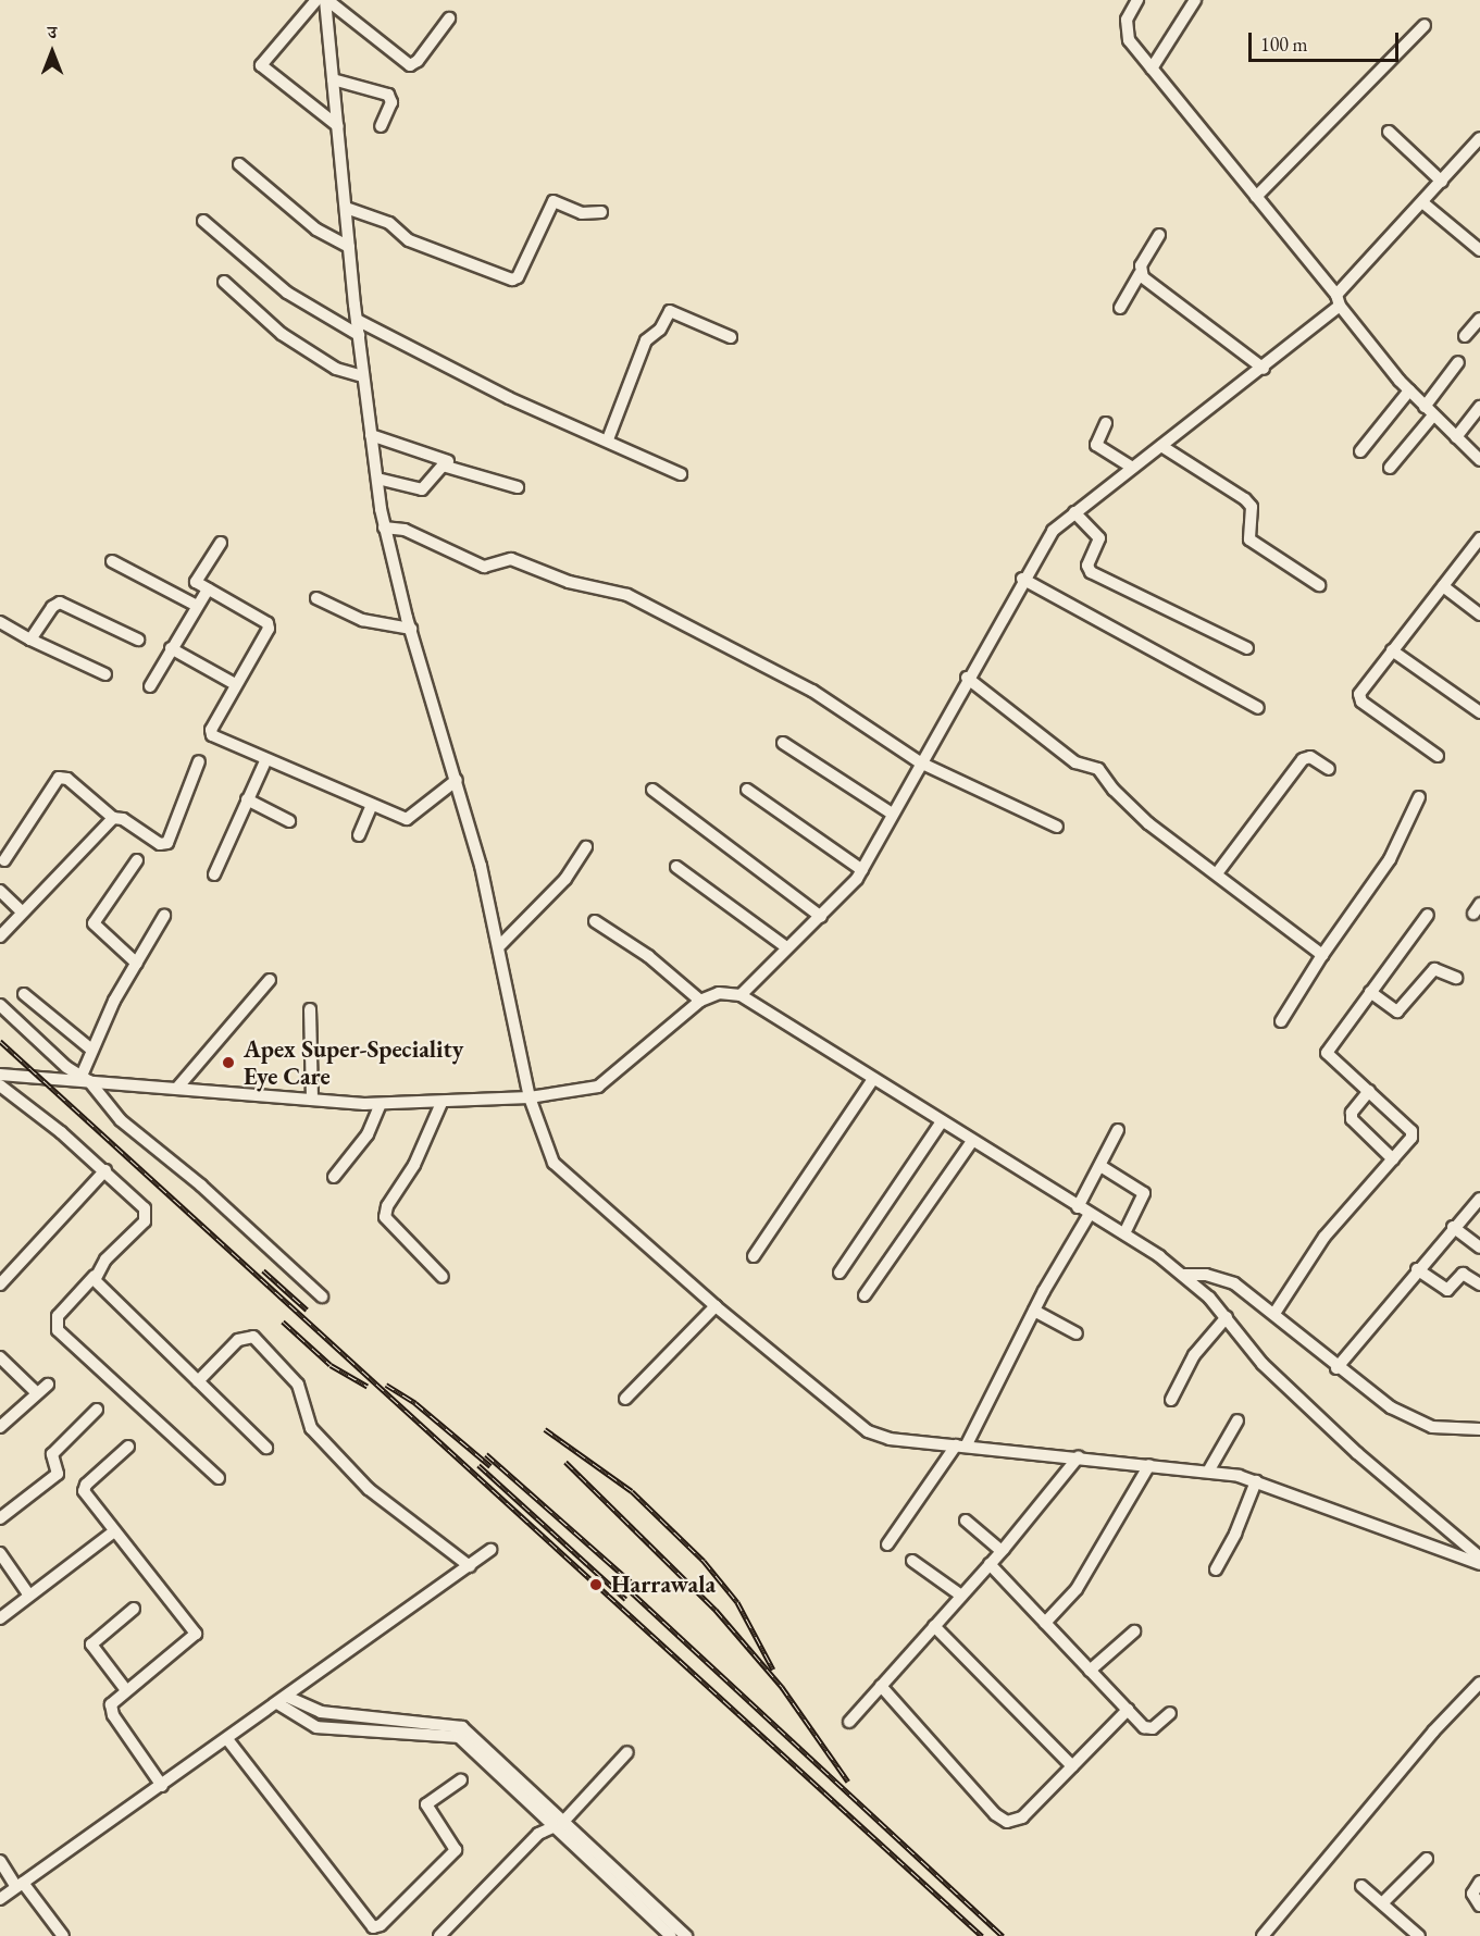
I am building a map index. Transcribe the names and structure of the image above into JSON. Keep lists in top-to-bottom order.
{
  "places": ["Apex Super-Speciality Eye Care", "Harrawala"],
  "scale_bar": "100 m",
  "north": "top"
}
